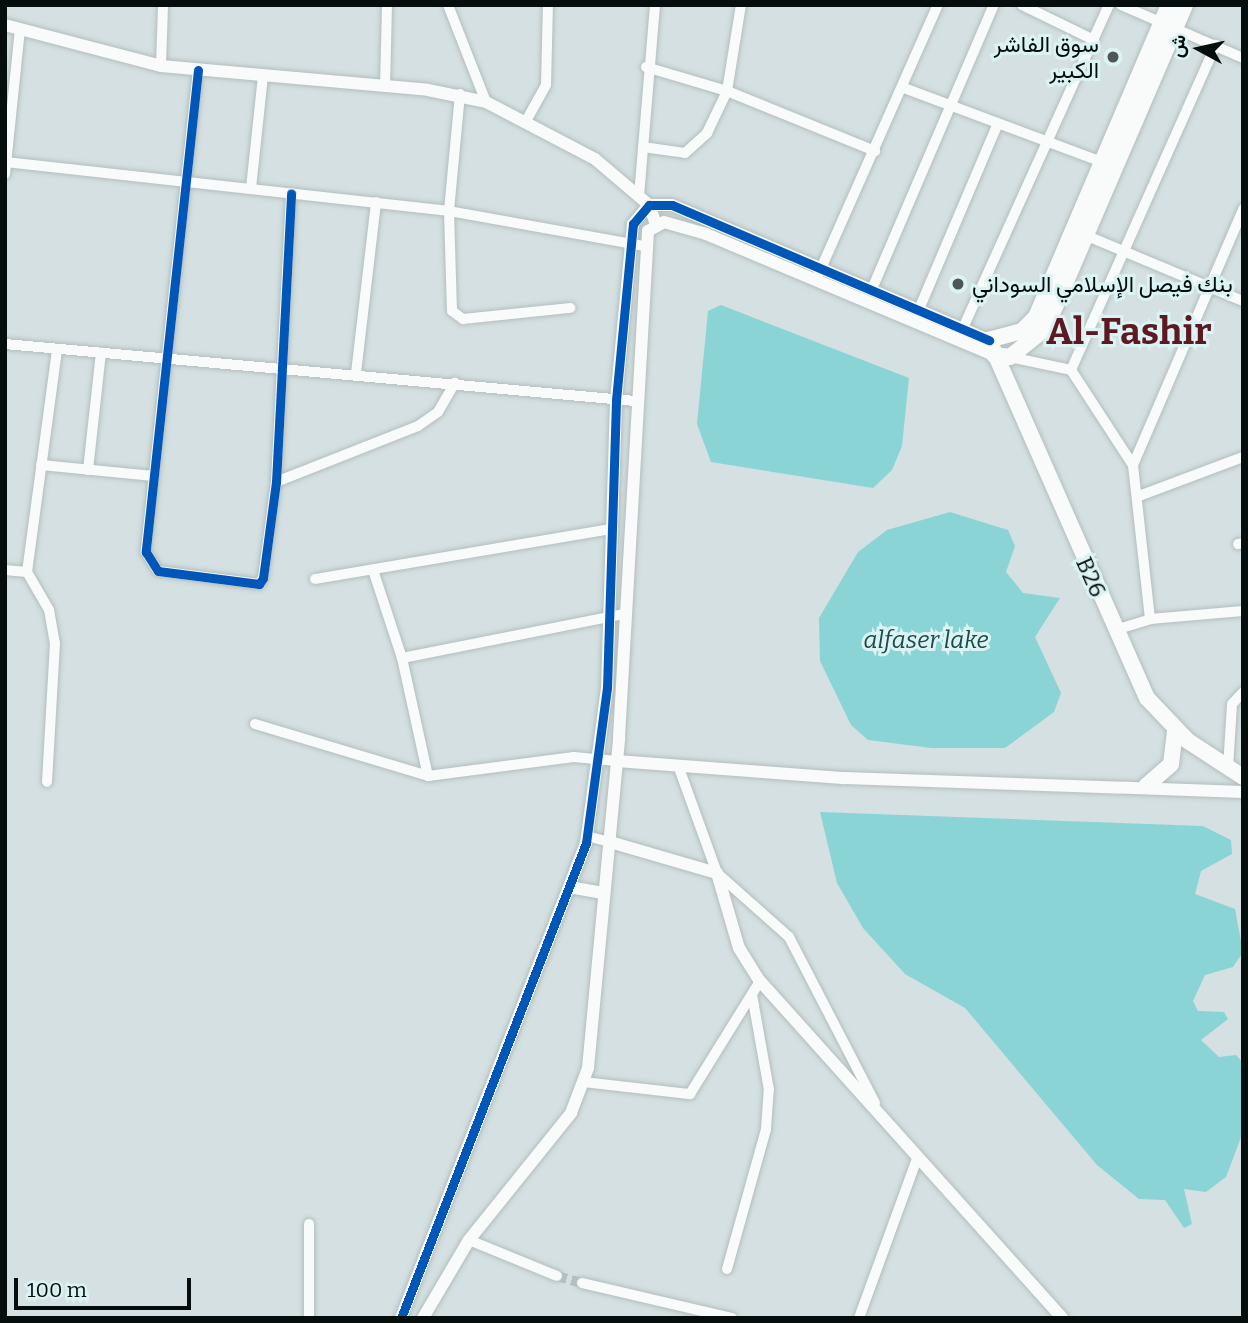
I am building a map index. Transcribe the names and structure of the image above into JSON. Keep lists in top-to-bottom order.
{
  "streets": {
    "highway": ["B26"]
  },
  "districts": ["Al-Fashir"],
  "water": ["alfaser lake"],
  "places": ["سوق الفاشر الكبير", "بنك فيصل الإسلامي السوداني"],
  "scale_bar": "100 m",
  "north": "left"
}
